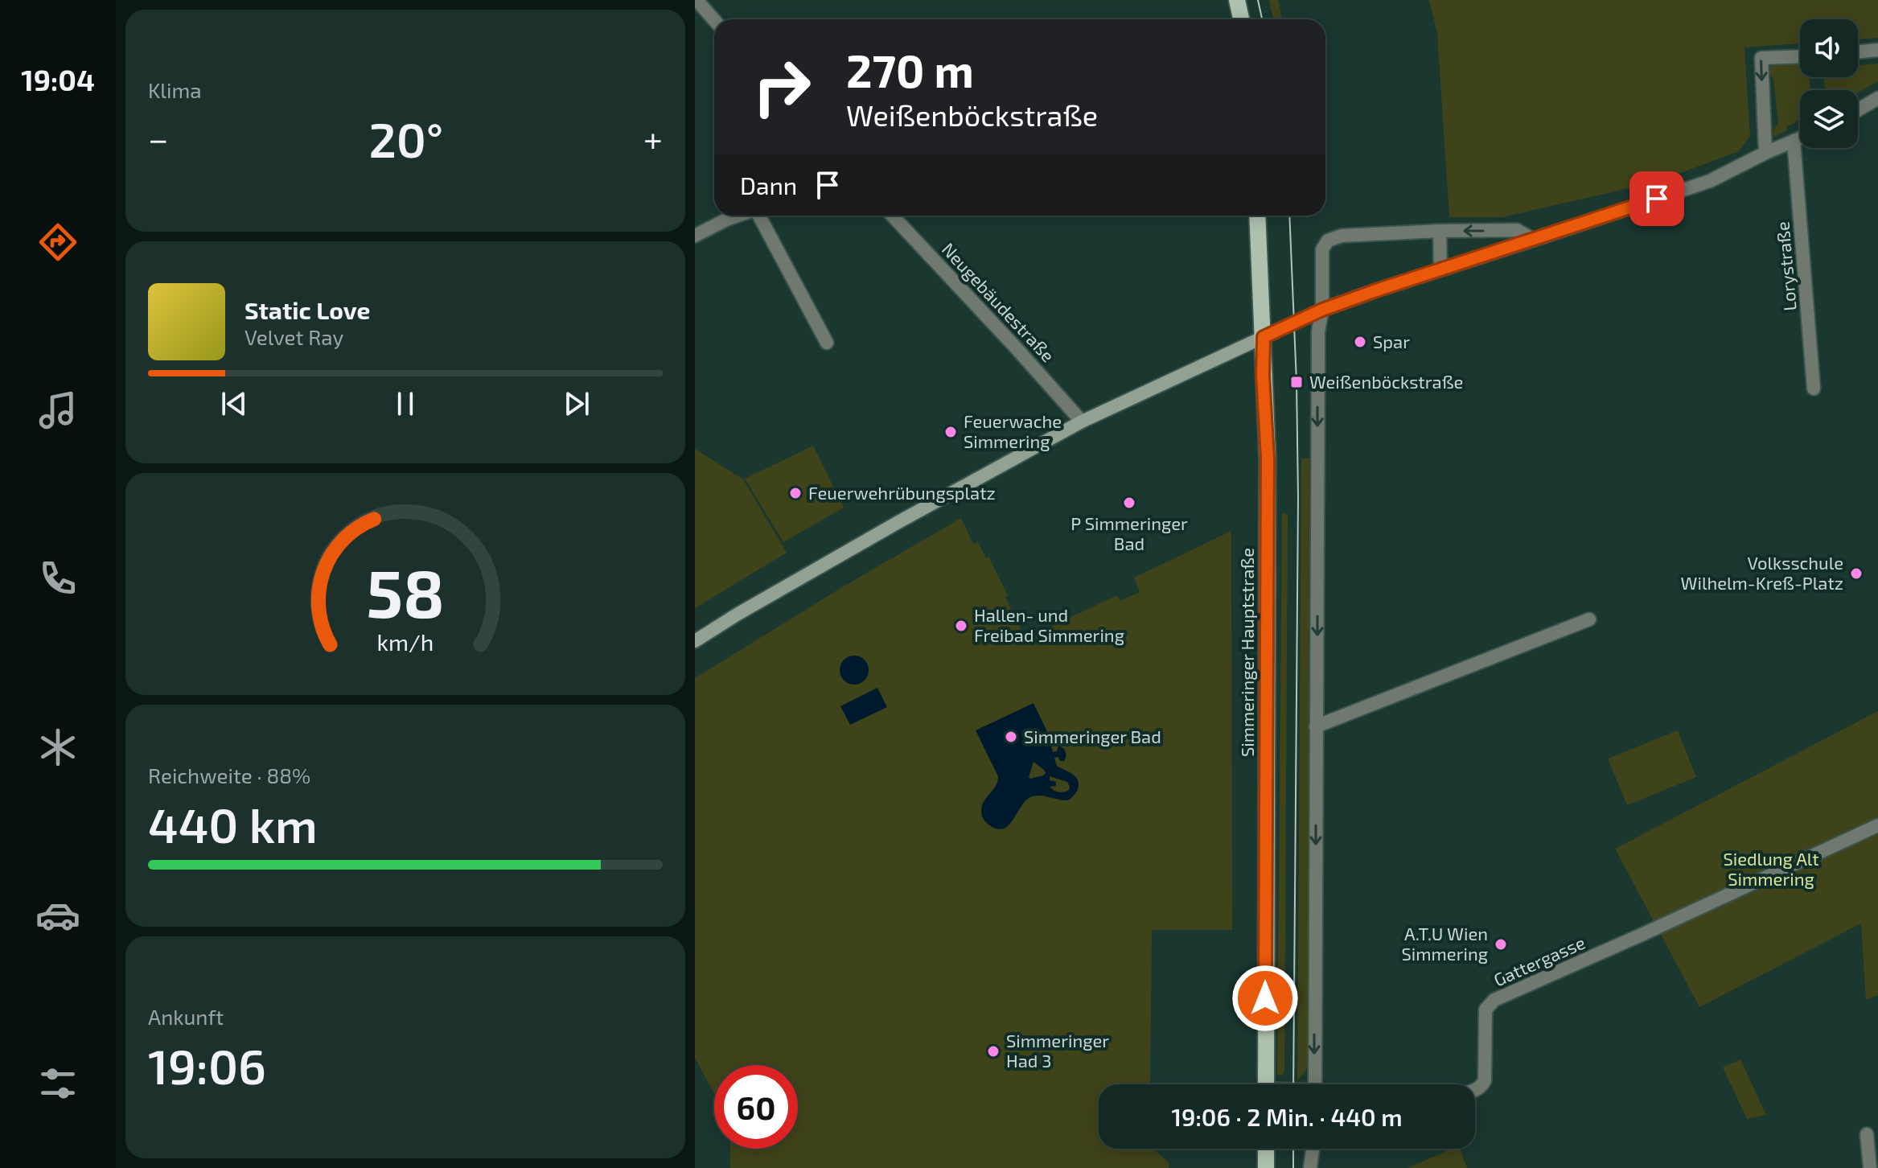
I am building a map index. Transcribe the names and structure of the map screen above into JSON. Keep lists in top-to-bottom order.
{
  "streets": {
    "main road": ["Simmeringer Hauptstraße"],
    "street": ["Lorystraße", "Neugebäudestraße", "Gattergasse"]
  },
  "parks": ["Siedlung Alt Simmering"],
  "places": {
    "other": [
      "Spar",
      "Feuerwache Simmering",
      "Feuerwehrübungsplatz",
      "P Simmeringer Bad",
      "Volksschule Wilhelm-Kreß-Platz",
      "Hallen- und Freibad Simmering",
      "Simmeringer Bad",
      "A.T.U Wien Simmering",
      "Simmeringer Had 3"
    ],
    "transit": ["Weißenböckstraße"]
  },
  "page": {
    "tabs": "19:04",
    "tile": [
      "Klima",
      ["Reichweite · 88%", "440 km"],
      ["Ankunft", "19:06"]
    ],
    "turn": ["270 m", "Weißenböckstraße"],
    "heat": ["−", "20°", "+"],
    "then": "Dann",
    "song": ["Static Love", "Velvet Ray"],
    "limit": "60",
    "trip": "19:06 · 2 Min. · 440 m",
    "gauge": ["58", "km/h"]
  }
}
